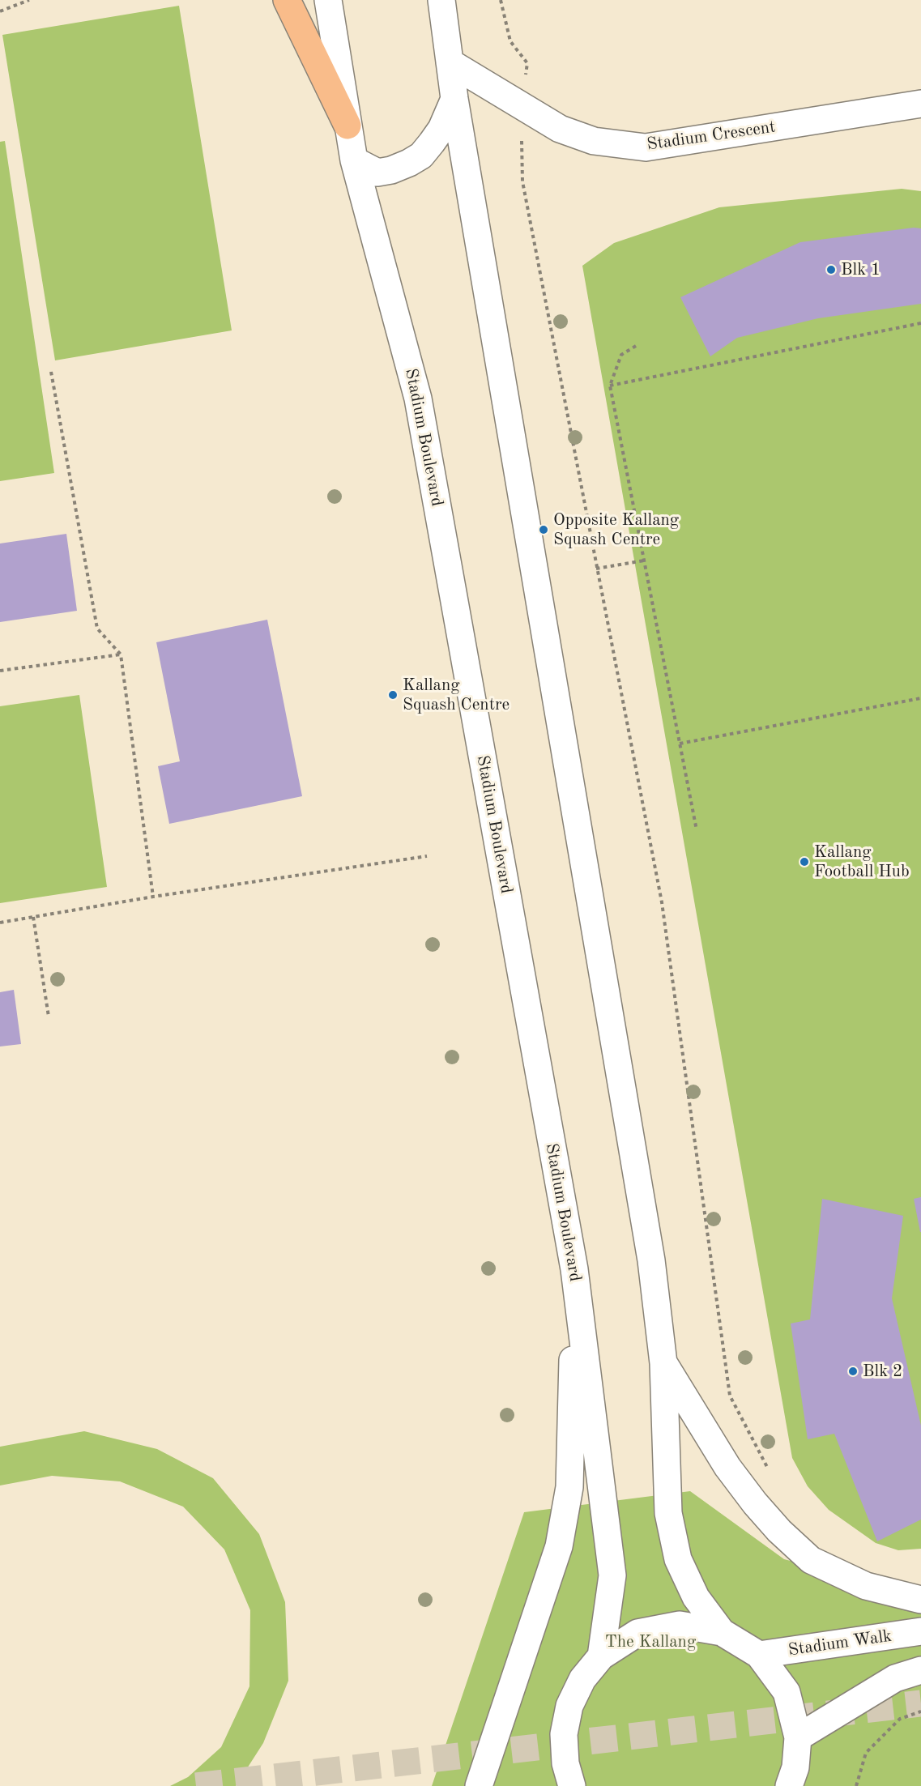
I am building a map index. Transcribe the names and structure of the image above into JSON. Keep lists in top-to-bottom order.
{
  "streets": {
    "street": ["Stadium Crescent", "Stadium Boulevard", "Stadium Walk"]
  },
  "parks": ["The Kallang"],
  "places": [
    "Blk 1",
    "Opposite Kallang Squash Centre",
    "Kallang Squash Centre",
    "Kallang Football Hub",
    "Blk 2"
  ]
}
